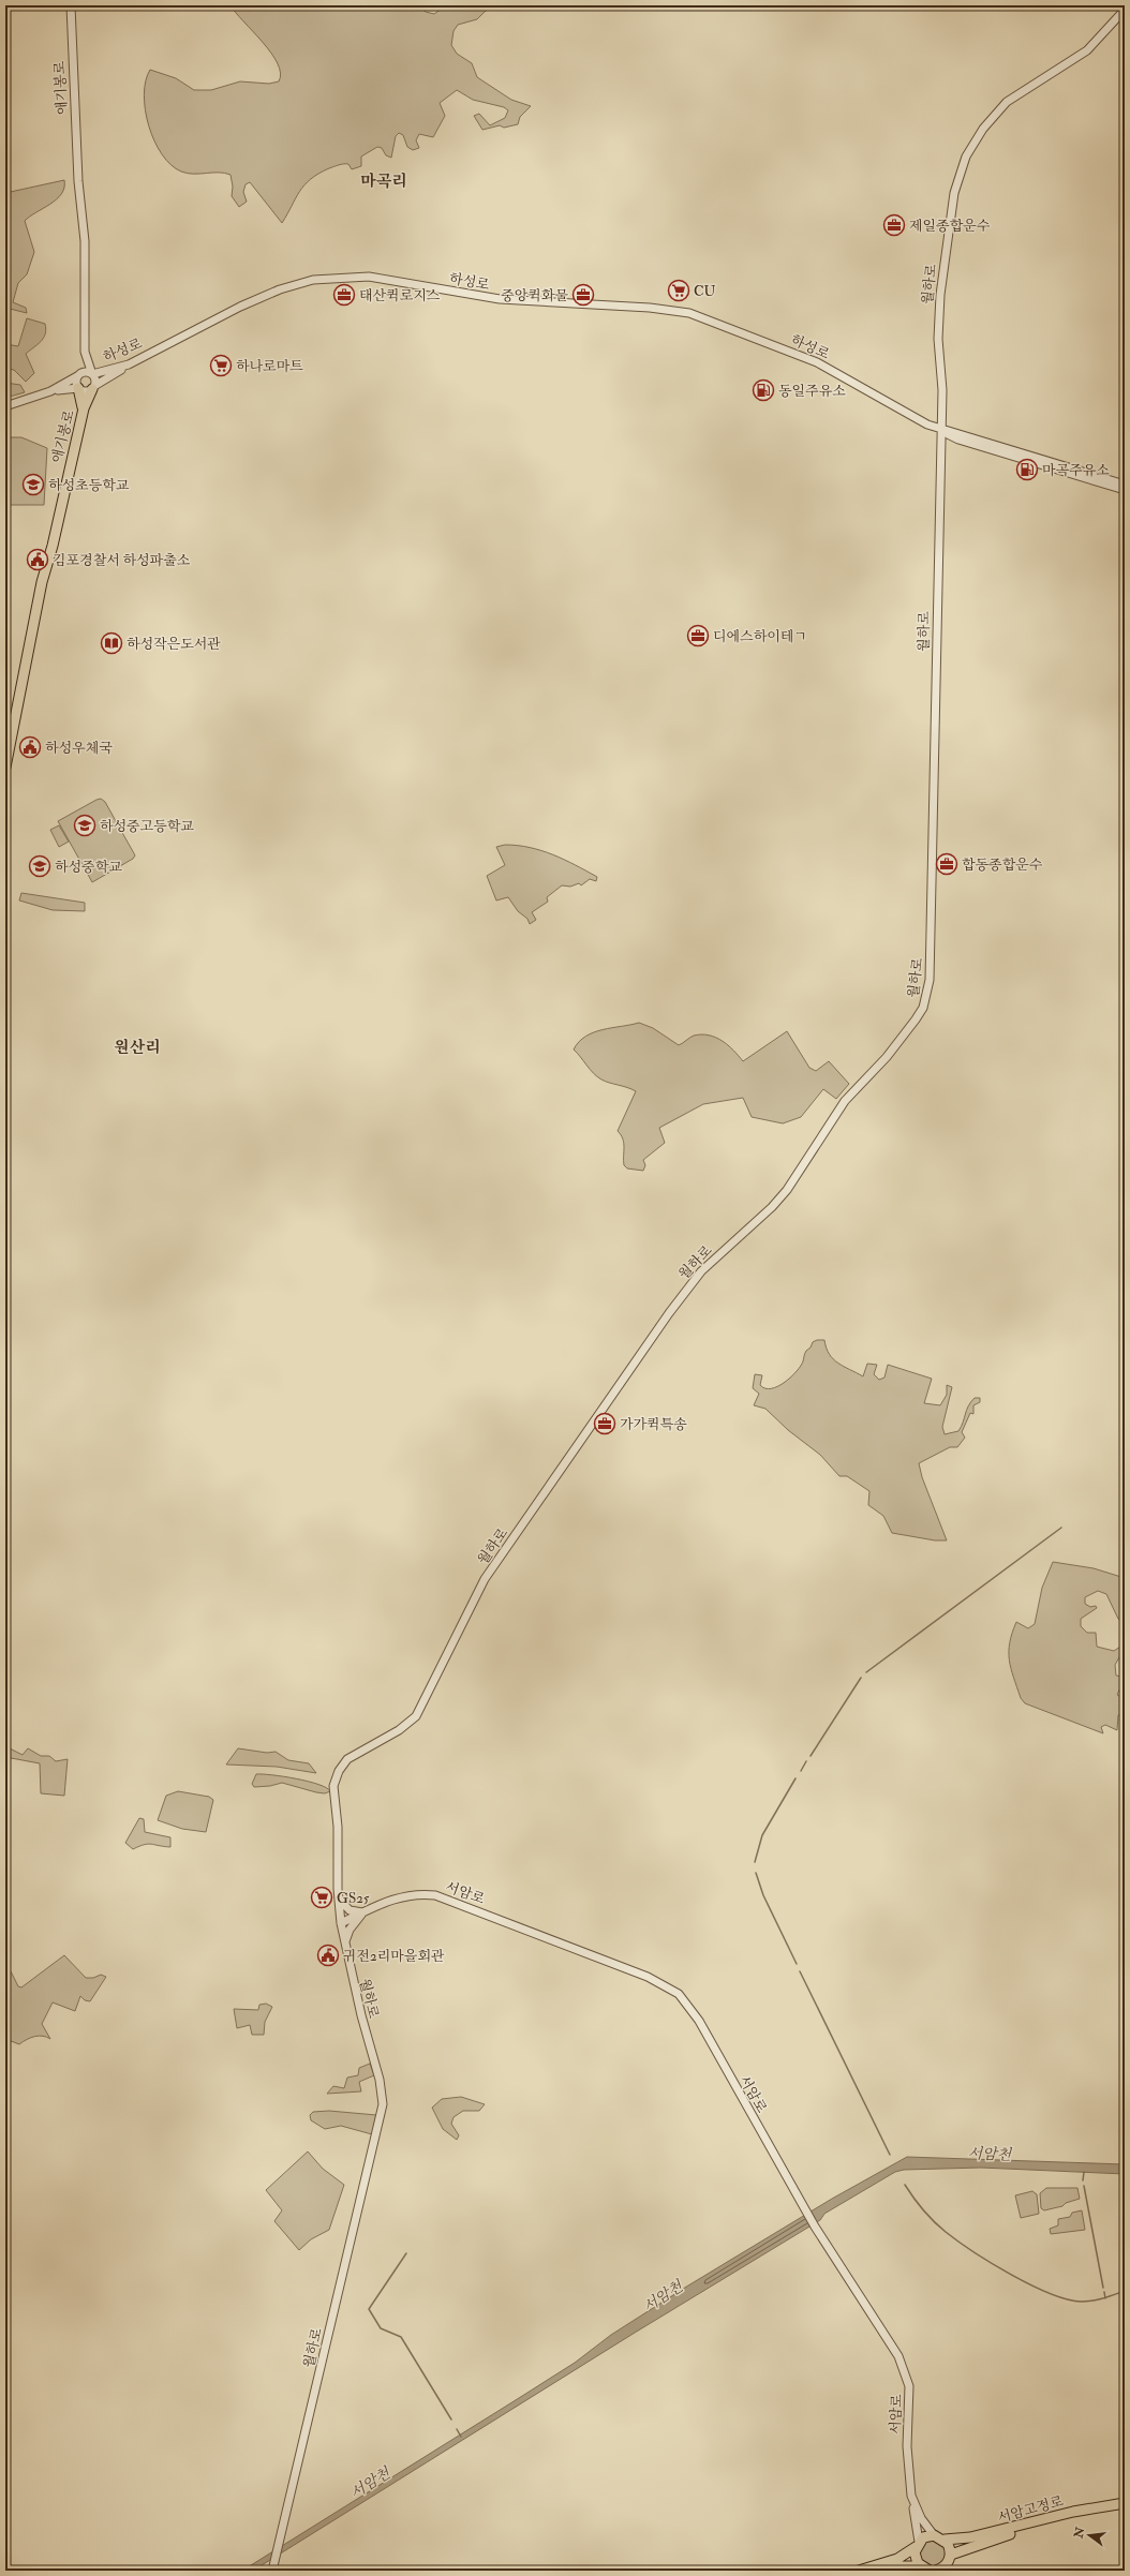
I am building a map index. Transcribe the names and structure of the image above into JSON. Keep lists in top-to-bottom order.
{
  "streets": {
    "main road": ["애기봉로", "서암고정로"],
    "street": ["하성로", "월하로", "서암로"]
  },
  "crossings": [
    ["애기봉로", "하성로"],
    ["하성로", "월하로"],
    ["월하로", "서암로"]
  ],
  "districts": ["마곡리", "원산리"],
  "water": ["서암천"],
  "places": {
    "office": [
      "제일종합운수",
      "태산퀵로지스",
      "중앙퀵화물",
      "디에스하이테ㄱ",
      "합동종합운수",
      "가가퀵특송"
    ],
    "supermarket": ["CU", "하나로마트", "GS25"],
    "fuel station": ["동일주유소", "마곡주유소"],
    "school or university": ["하성초등학교", "하성중고등학교", "하성중학교"],
    "public building": ["김포경찰서 하성파출소", "하성우체국", "귀전2리마을회관"],
    "library": ["하성작은도서관"]
  },
  "north": "left"
}
